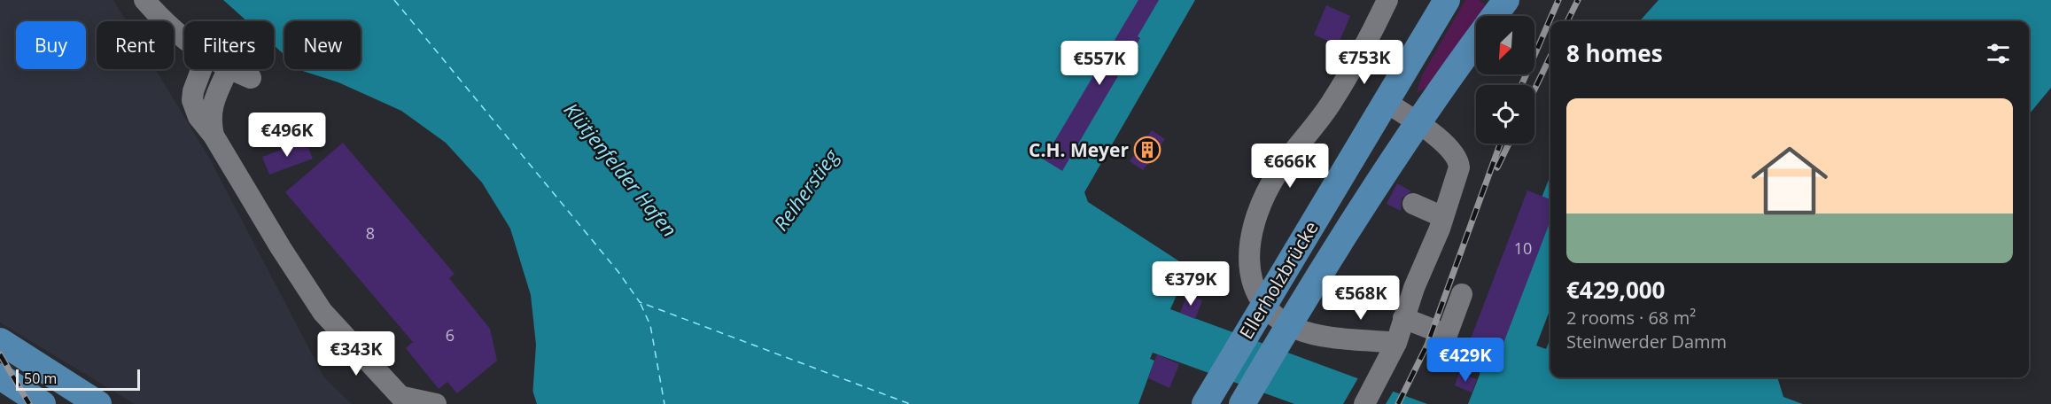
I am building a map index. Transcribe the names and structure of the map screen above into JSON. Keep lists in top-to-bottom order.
{
  "streets": {
    "main road": ["Ellerholzbrücke"]
  },
  "water": ["Klütjenfelder Hafen", "Reiherstieg"],
  "places": {
    "building": ["C.H. Meyer"]
  },
  "house_numbers": ["8", "10", "6"],
  "scale_bar": "50 m",
  "north": "bottom left",
  "page": {
    "chip": [
      "Buy",
      "Rent",
      "Filters",
      "New"
    ],
    "heading": "8 homes",
    "price": [
      "€753K",
      "€557K",
      "€496K",
      "€666K",
      "€379K",
      "€568K",
      "€343K",
      "€429K"
    ],
    "list": [
      {
        "name": "€429,000",
        "note": "2 rooms · 68 m² · Steinwerder Damm"
      }
    ],
    "scale": "50 m"
  }
}
